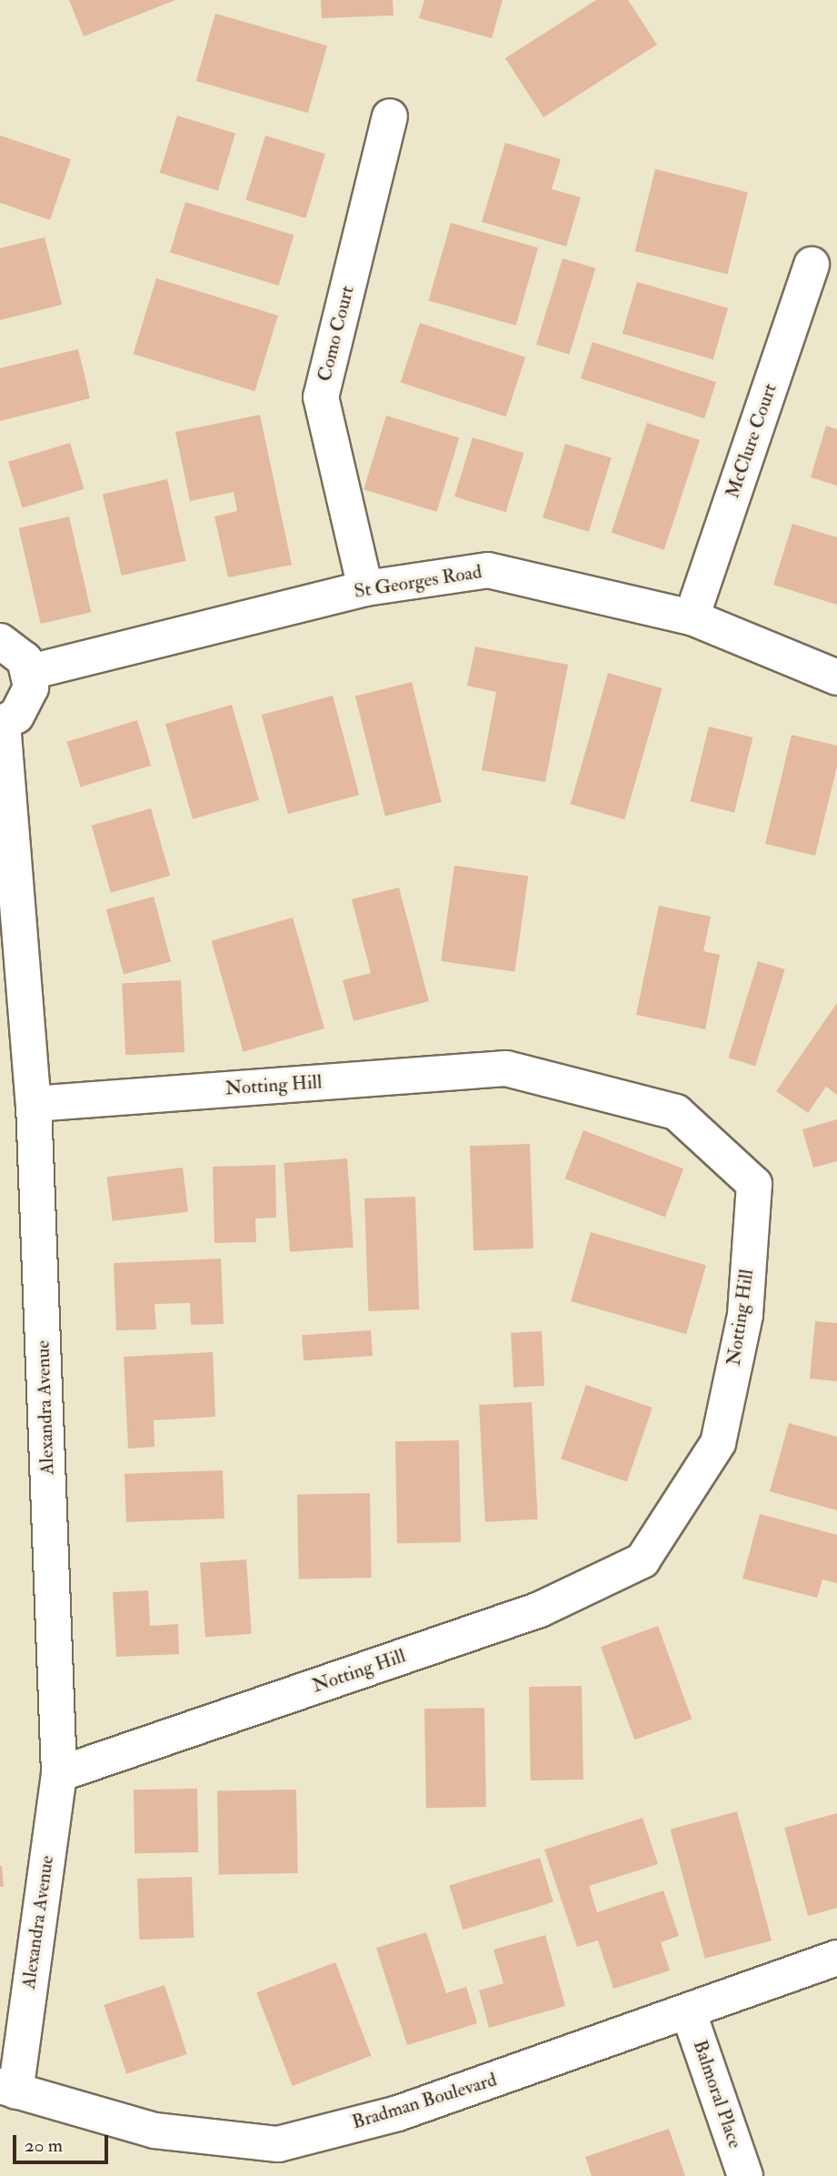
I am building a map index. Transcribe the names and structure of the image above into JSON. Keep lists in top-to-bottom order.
{
  "streets": {
    "street": [
      "Como Court",
      "McClure Court",
      "St Georges Road",
      "Notting Hill",
      "Alexandra Avenue",
      "Balmoral Place",
      "Bradman Boulevard"
    ]
  },
  "crossings": [
    ["Como Court", "St Georges Road"],
    ["McClure Court", "St Georges Road"],
    ["Notting Hill", "Alexandra Avenue"],
    ["Alexandra Avenue", "Bradman Boulevard"],
    ["Balmoral Place", "Bradman Boulevard"]
  ],
  "scale_bar": "20 m"
}
